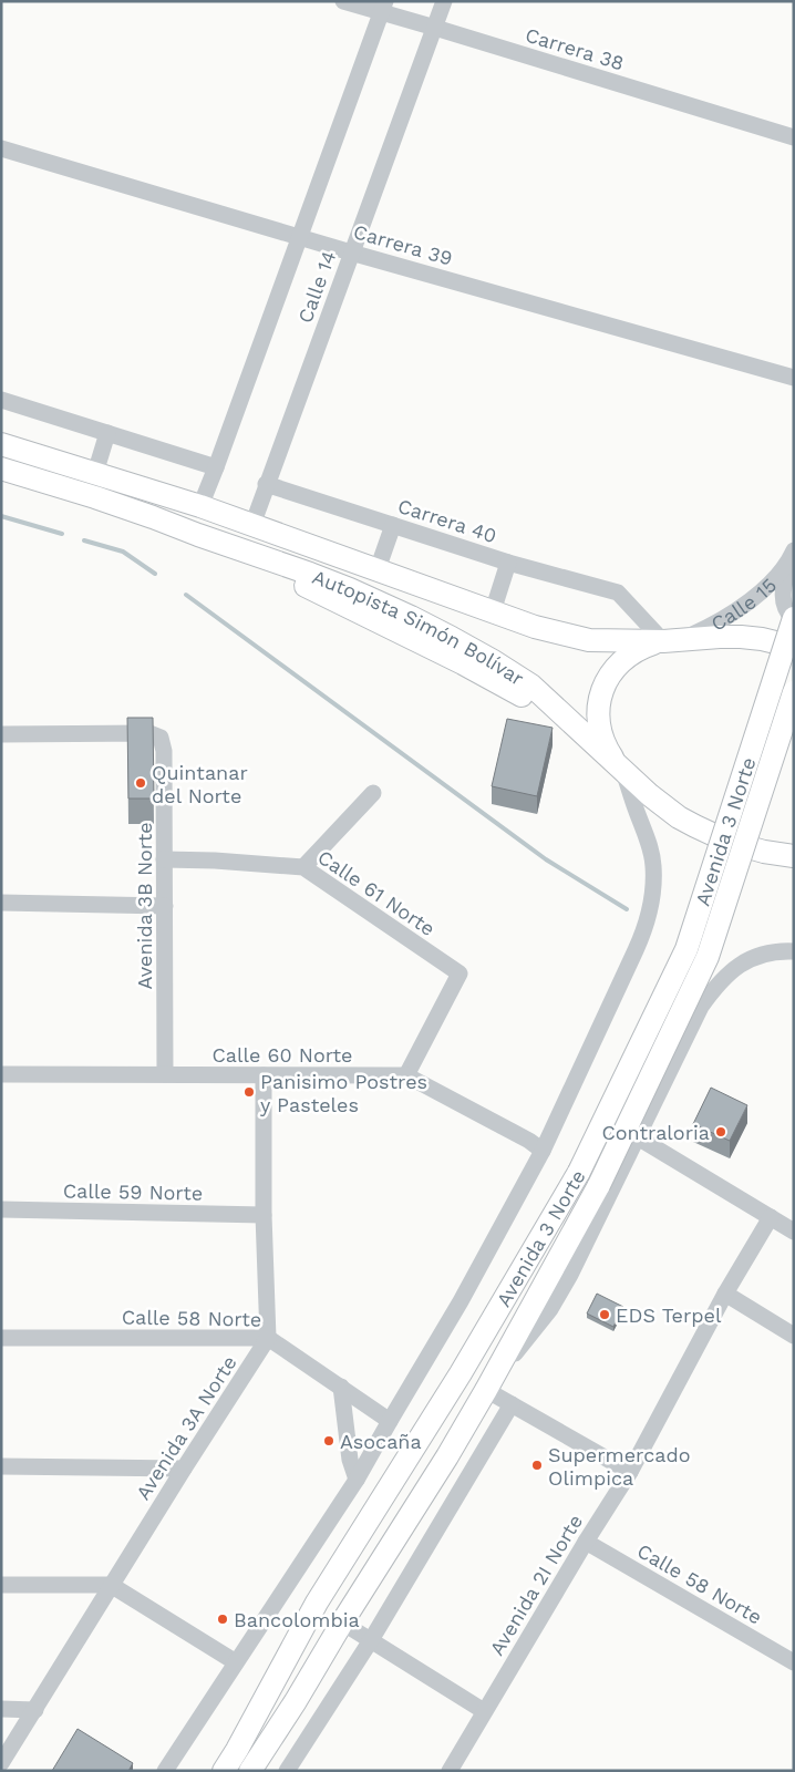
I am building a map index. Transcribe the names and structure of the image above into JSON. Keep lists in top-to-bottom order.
{
  "streets": {
    "main road": ["Autopista Simón Bolívar", "Avenida 3 Norte"],
    "street": [
      "Carrera 38",
      "Carrera 39",
      "Calle 14",
      "Carrera 40",
      "Calle 15",
      "Calle 61 Norte",
      "Avenida 3B Norte",
      "Calle 60 Norte",
      "Calle 59 Norte",
      "Calle 58 Norte",
      "Avenida 3A Norte",
      "Avenida 2I Norte"
    ]
  },
  "crossings": [
    ["Carrera 38", "Calle 14"],
    ["Carrera 39", "Calle 14"],
    ["Calle 14", "Carrera 40"],
    ["Calle 14", "Autopista Simón Bolívar"],
    ["Carrera 40", "Calle 15"],
    ["Carrera 40", "Autopista Simón Bolívar"],
    ["Calle 15", "Autopista Simón Bolívar"],
    ["Autopista Simón Bolívar", "Avenida 3 Norte"],
    ["Avenida 3 Norte", "Calle 60 Norte"],
    ["Avenida 3 Norte", "Calle 58 Norte"],
    ["Calle 61 Norte", "Avenida 3B Norte"],
    ["Calle 61 Norte", "Calle 60 Norte"],
    ["Avenida 3B Norte", "Calle 60 Norte"],
    ["Calle 58 Norte", "Avenida 3A Norte"],
    ["Calle 58 Norte", "Avenida 2I Norte"]
  ],
  "places": [
    "Quintanar del Norte",
    "Panisimo Postres y Pasteles",
    "Contraloria",
    "EDS Terpel",
    "Asocaña",
    "Supermercado Olimpica",
    "Bancolombia"
  ]
}
